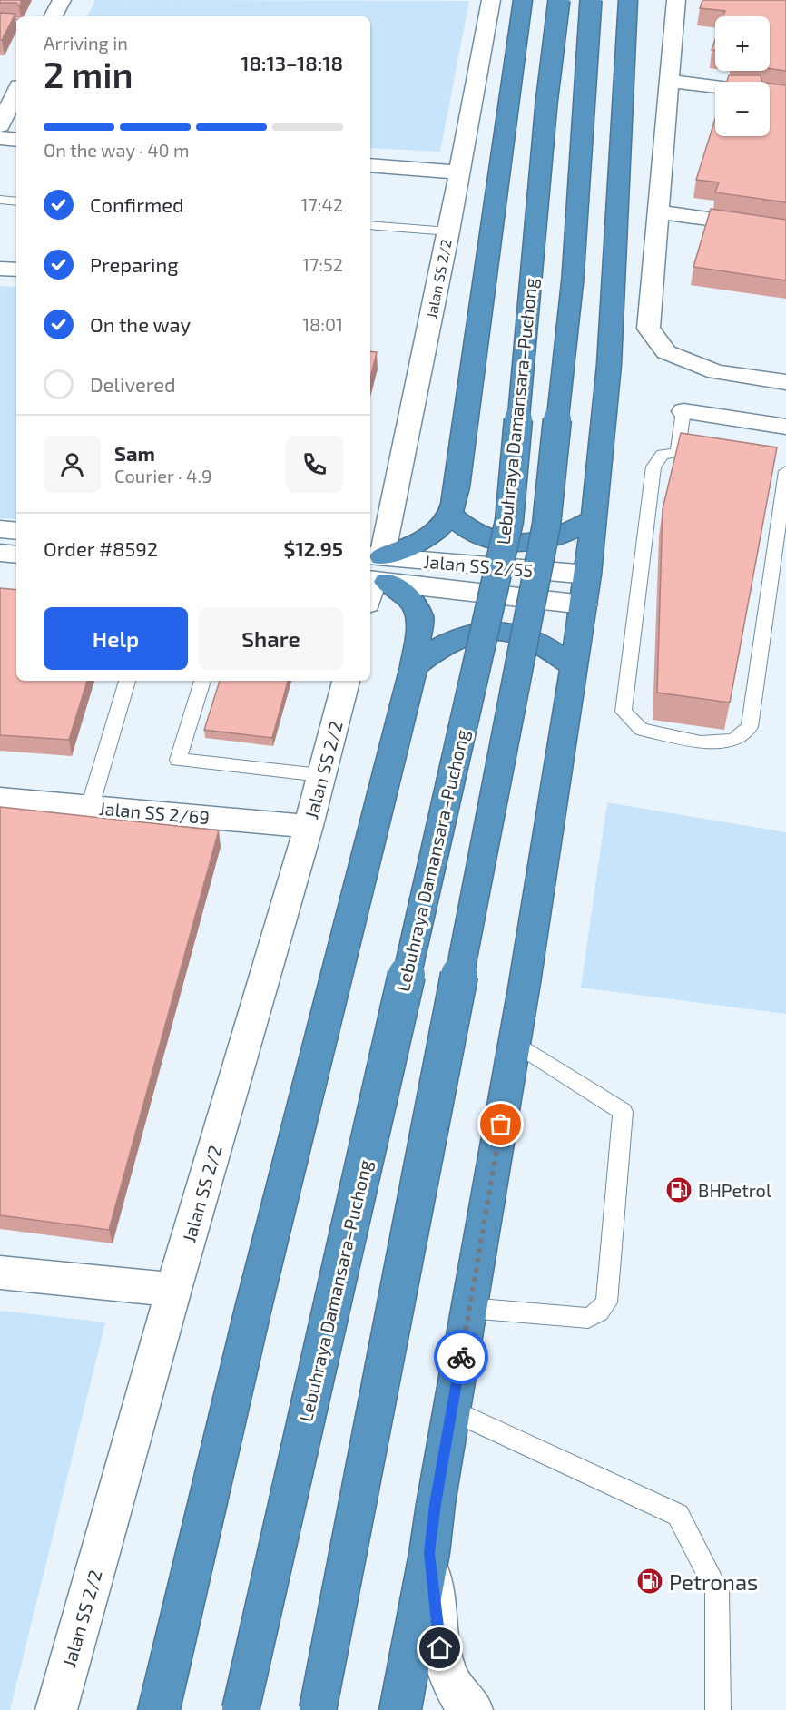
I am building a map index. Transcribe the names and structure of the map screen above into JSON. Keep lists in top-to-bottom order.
{
  "streets": {
    "highway": ["Lebuhraya Damansara–Puchong"],
    "street": ["Jalan SS 2/2", "Jalan SS 2/55", "Jalan SS 2/69"]
  },
  "crossings": [
    ["Jalan SS 2/2", "Jalan SS 2/55"],
    ["Jalan SS 2/2", "Jalan SS 2/69"]
  ],
  "places": {
    "fuel station": ["BHPetrol", "Petronas"]
  },
  "page": {
    "map_buttons": ["+", "−"],
    "heading": ["2 min", "Arriving in", "18:13–18:18"],
    "panel": [
      "Sam",
      "Courier · 4.9",
      "Order #8592",
      "$12.95"
    ],
    "bar": "On the way · 40 m",
    "list": [
      ["Confirmed", "17:42"],
      ["Preparing", "17:52"],
      ["On the way", "18:01"],
      "Delivered"
    ],
    "buttons": ["Help", "Share"]
  }
}
